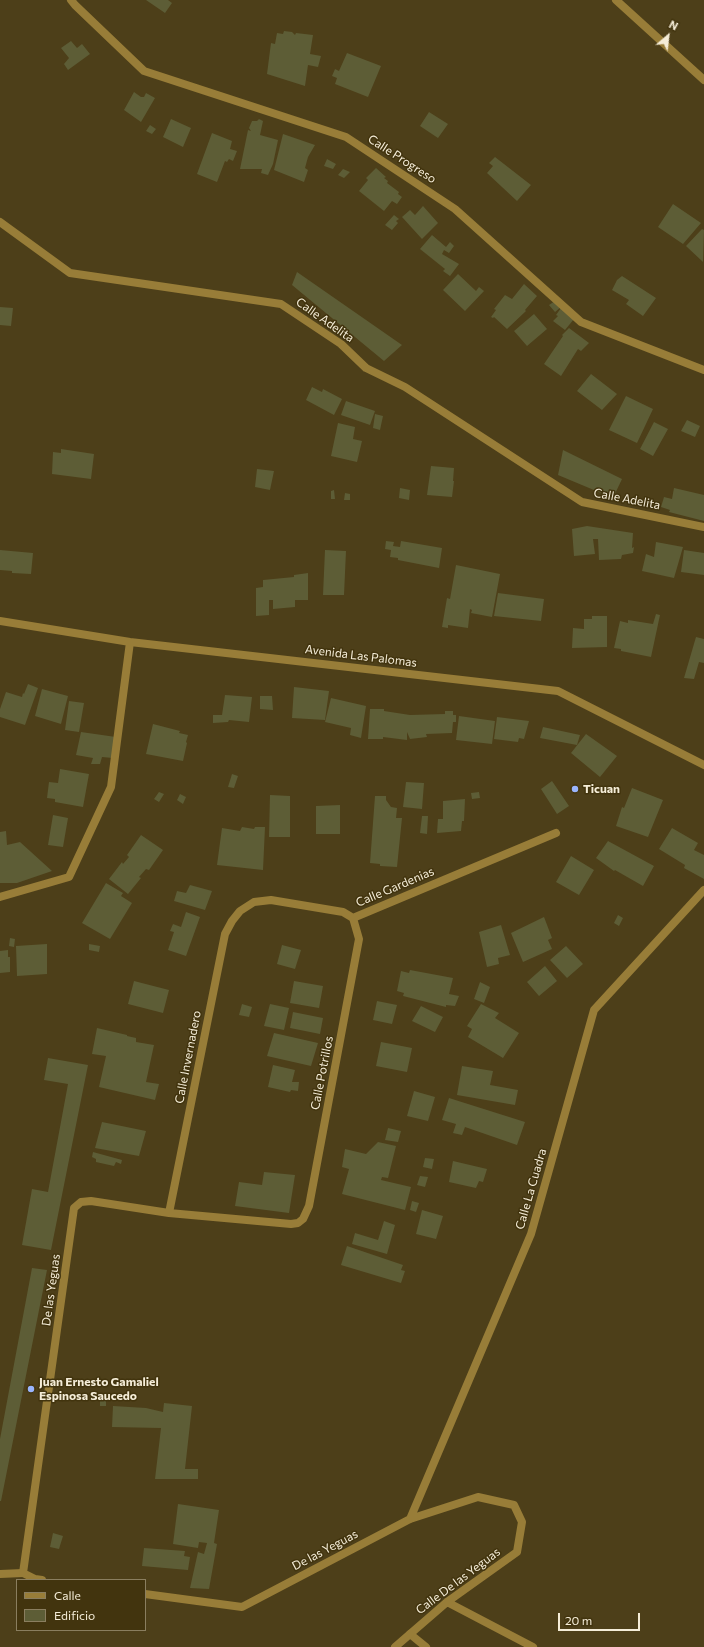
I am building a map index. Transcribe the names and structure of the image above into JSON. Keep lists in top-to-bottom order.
{
  "streets": {
    "street": [
      "Calle Progreso",
      "Calle Adelita",
      "Avenida Las Palomas",
      "Calle Gardenias",
      "Calle Invernadero",
      "Calle Potrillos",
      "Calle La Cuadra",
      "De las Yeguas",
      "Calle De las Yeguas"
    ]
  },
  "crossings": [
    ["Calle Gardenias", "Calle Invernadero"],
    ["Calle Gardenias", "Calle Potrillos"],
    ["Calle Invernadero", "De las Yeguas"],
    ["Calle Potrillos", "De las Yeguas"],
    ["Calle La Cuadra", "De las Yeguas"],
    ["De las Yeguas", "Calle De las Yeguas"]
  ],
  "places": ["Ticuan", "Juan Ernesto Gamaliel Espinosa Saucedo"],
  "legend": ["Calle", "Edificio"],
  "scale_bar": "20 m",
  "north": "top right"
}
